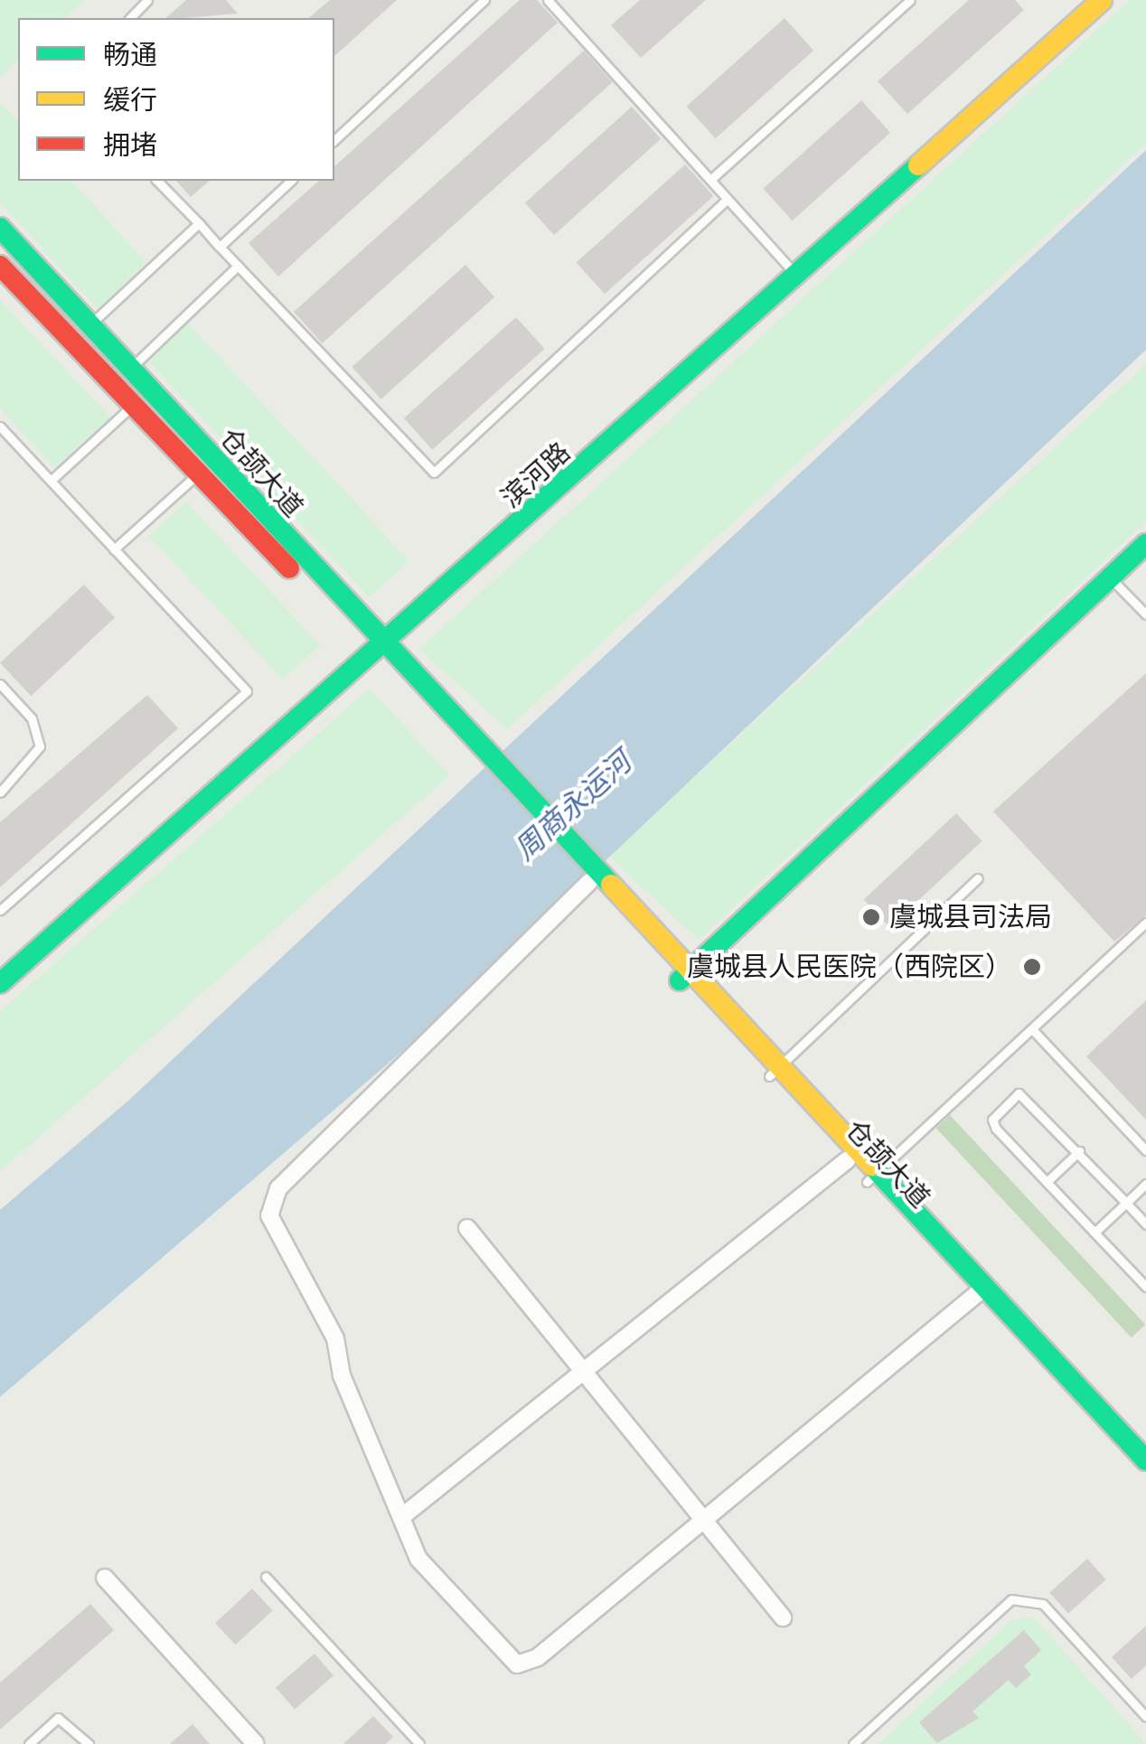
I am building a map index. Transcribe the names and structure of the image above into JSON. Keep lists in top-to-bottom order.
{
  "streets": {
    "main road": ["仓颉大道", "滨河路"]
  },
  "crossings": [
    ["仓颉大道", "滨河路"]
  ],
  "water": ["周商永运河"],
  "places": ["虞城县司法局", "虞城县人民医院（西院区）"],
  "legend": ["畅通", "缓行", "拥堵"]
}
